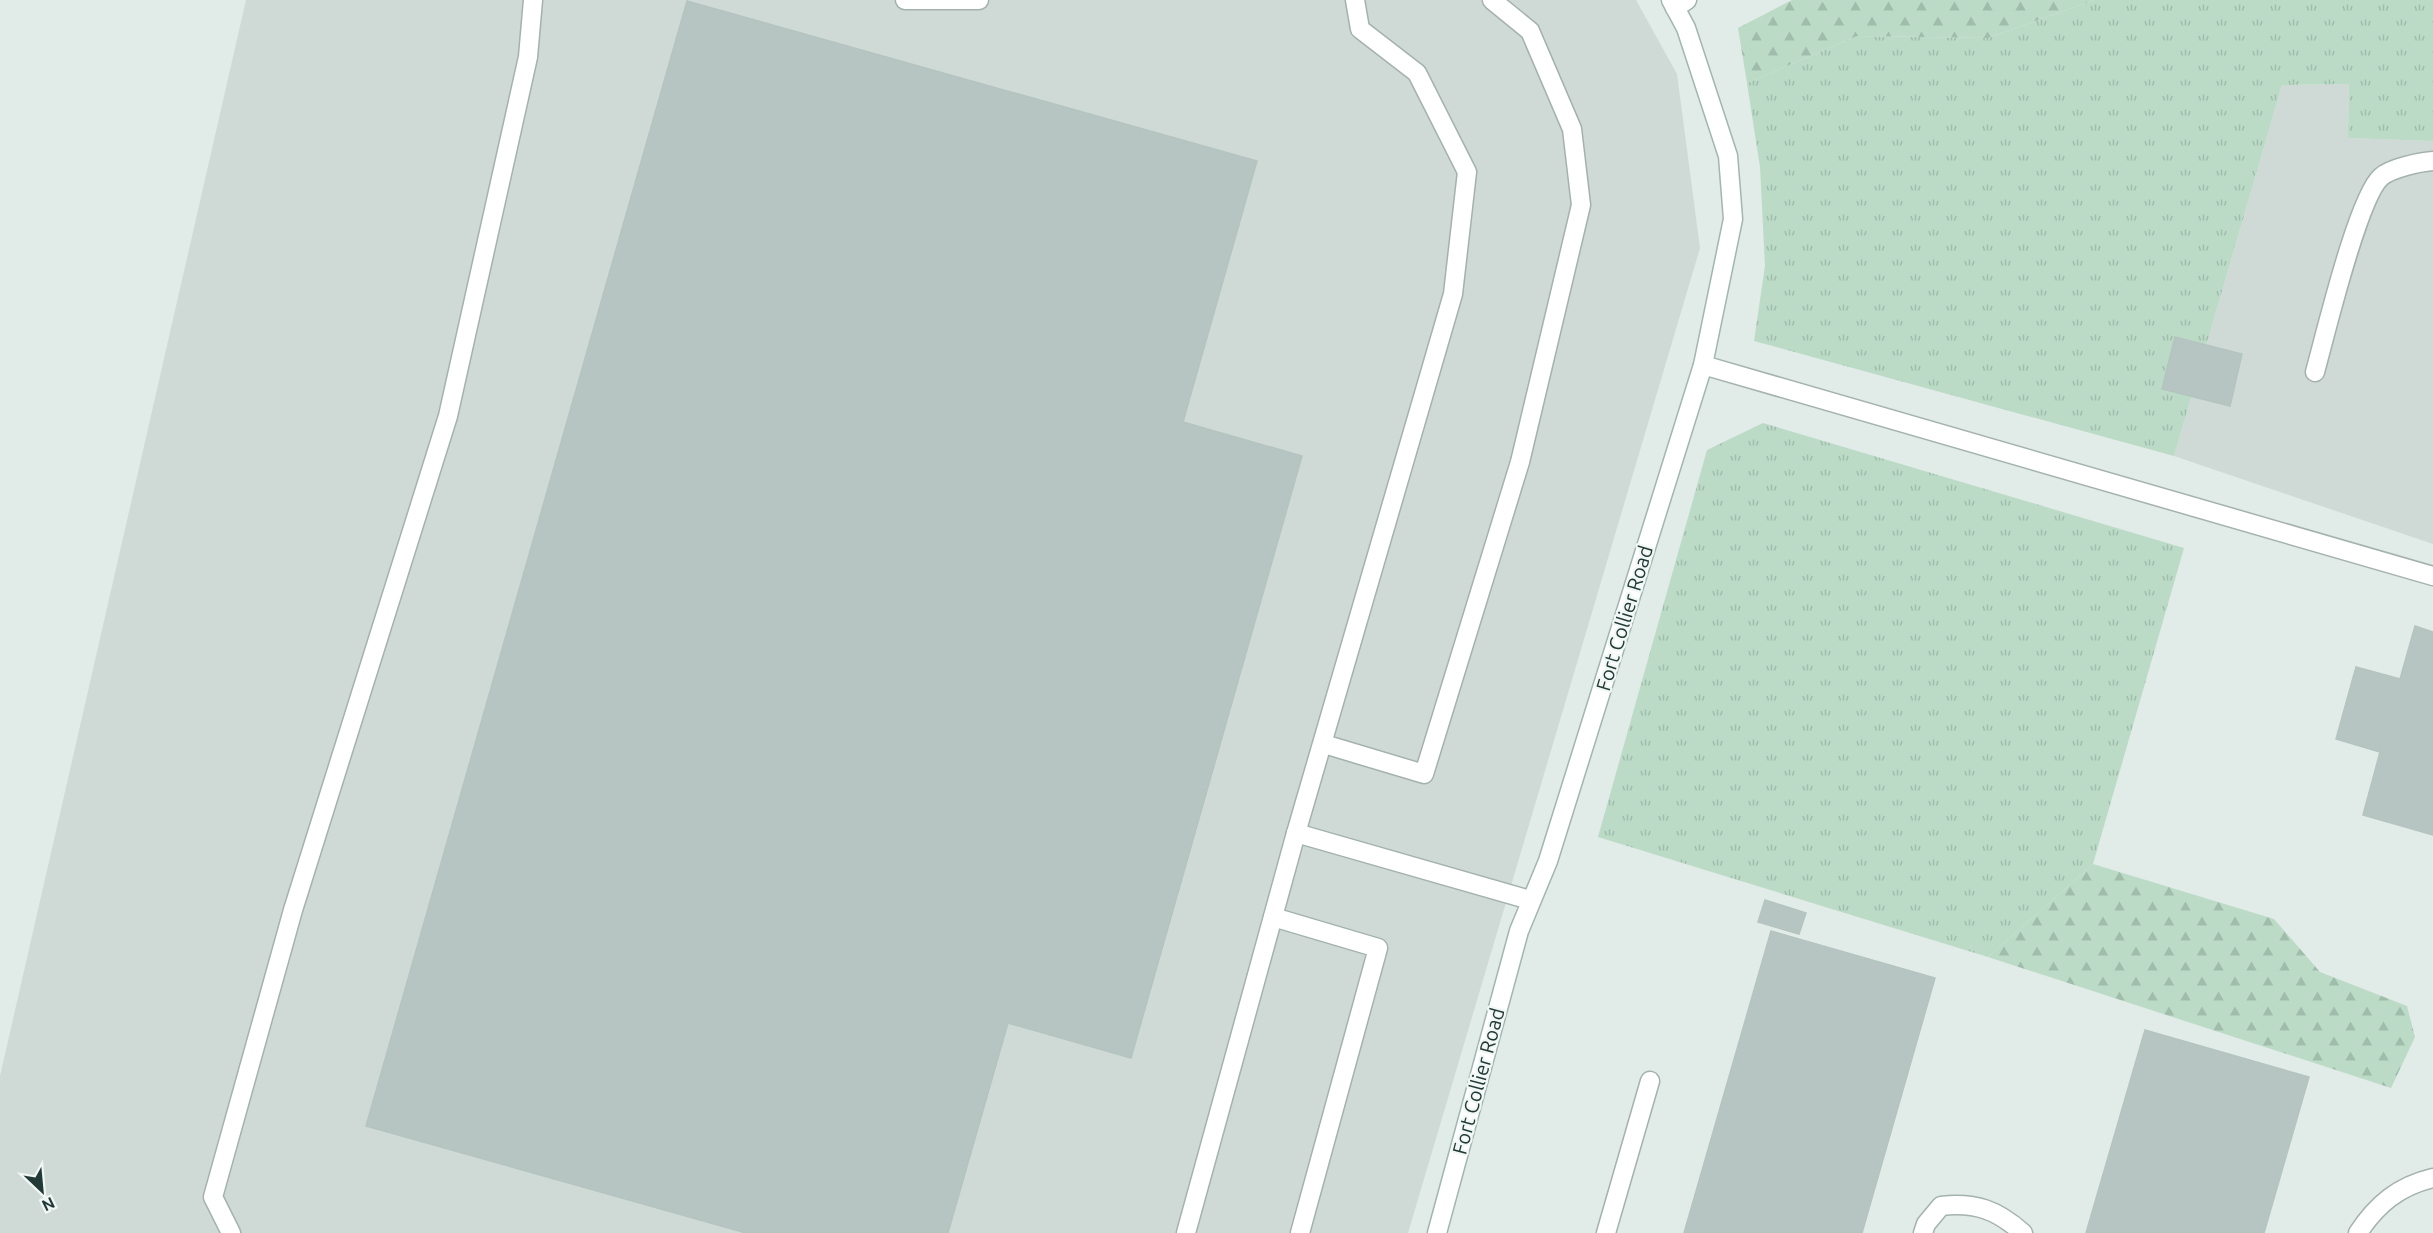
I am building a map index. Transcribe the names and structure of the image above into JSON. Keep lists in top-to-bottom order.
{
  "streets": {
    "street": ["Fort Collier Road"]
  },
  "north": "bottom right"
}
